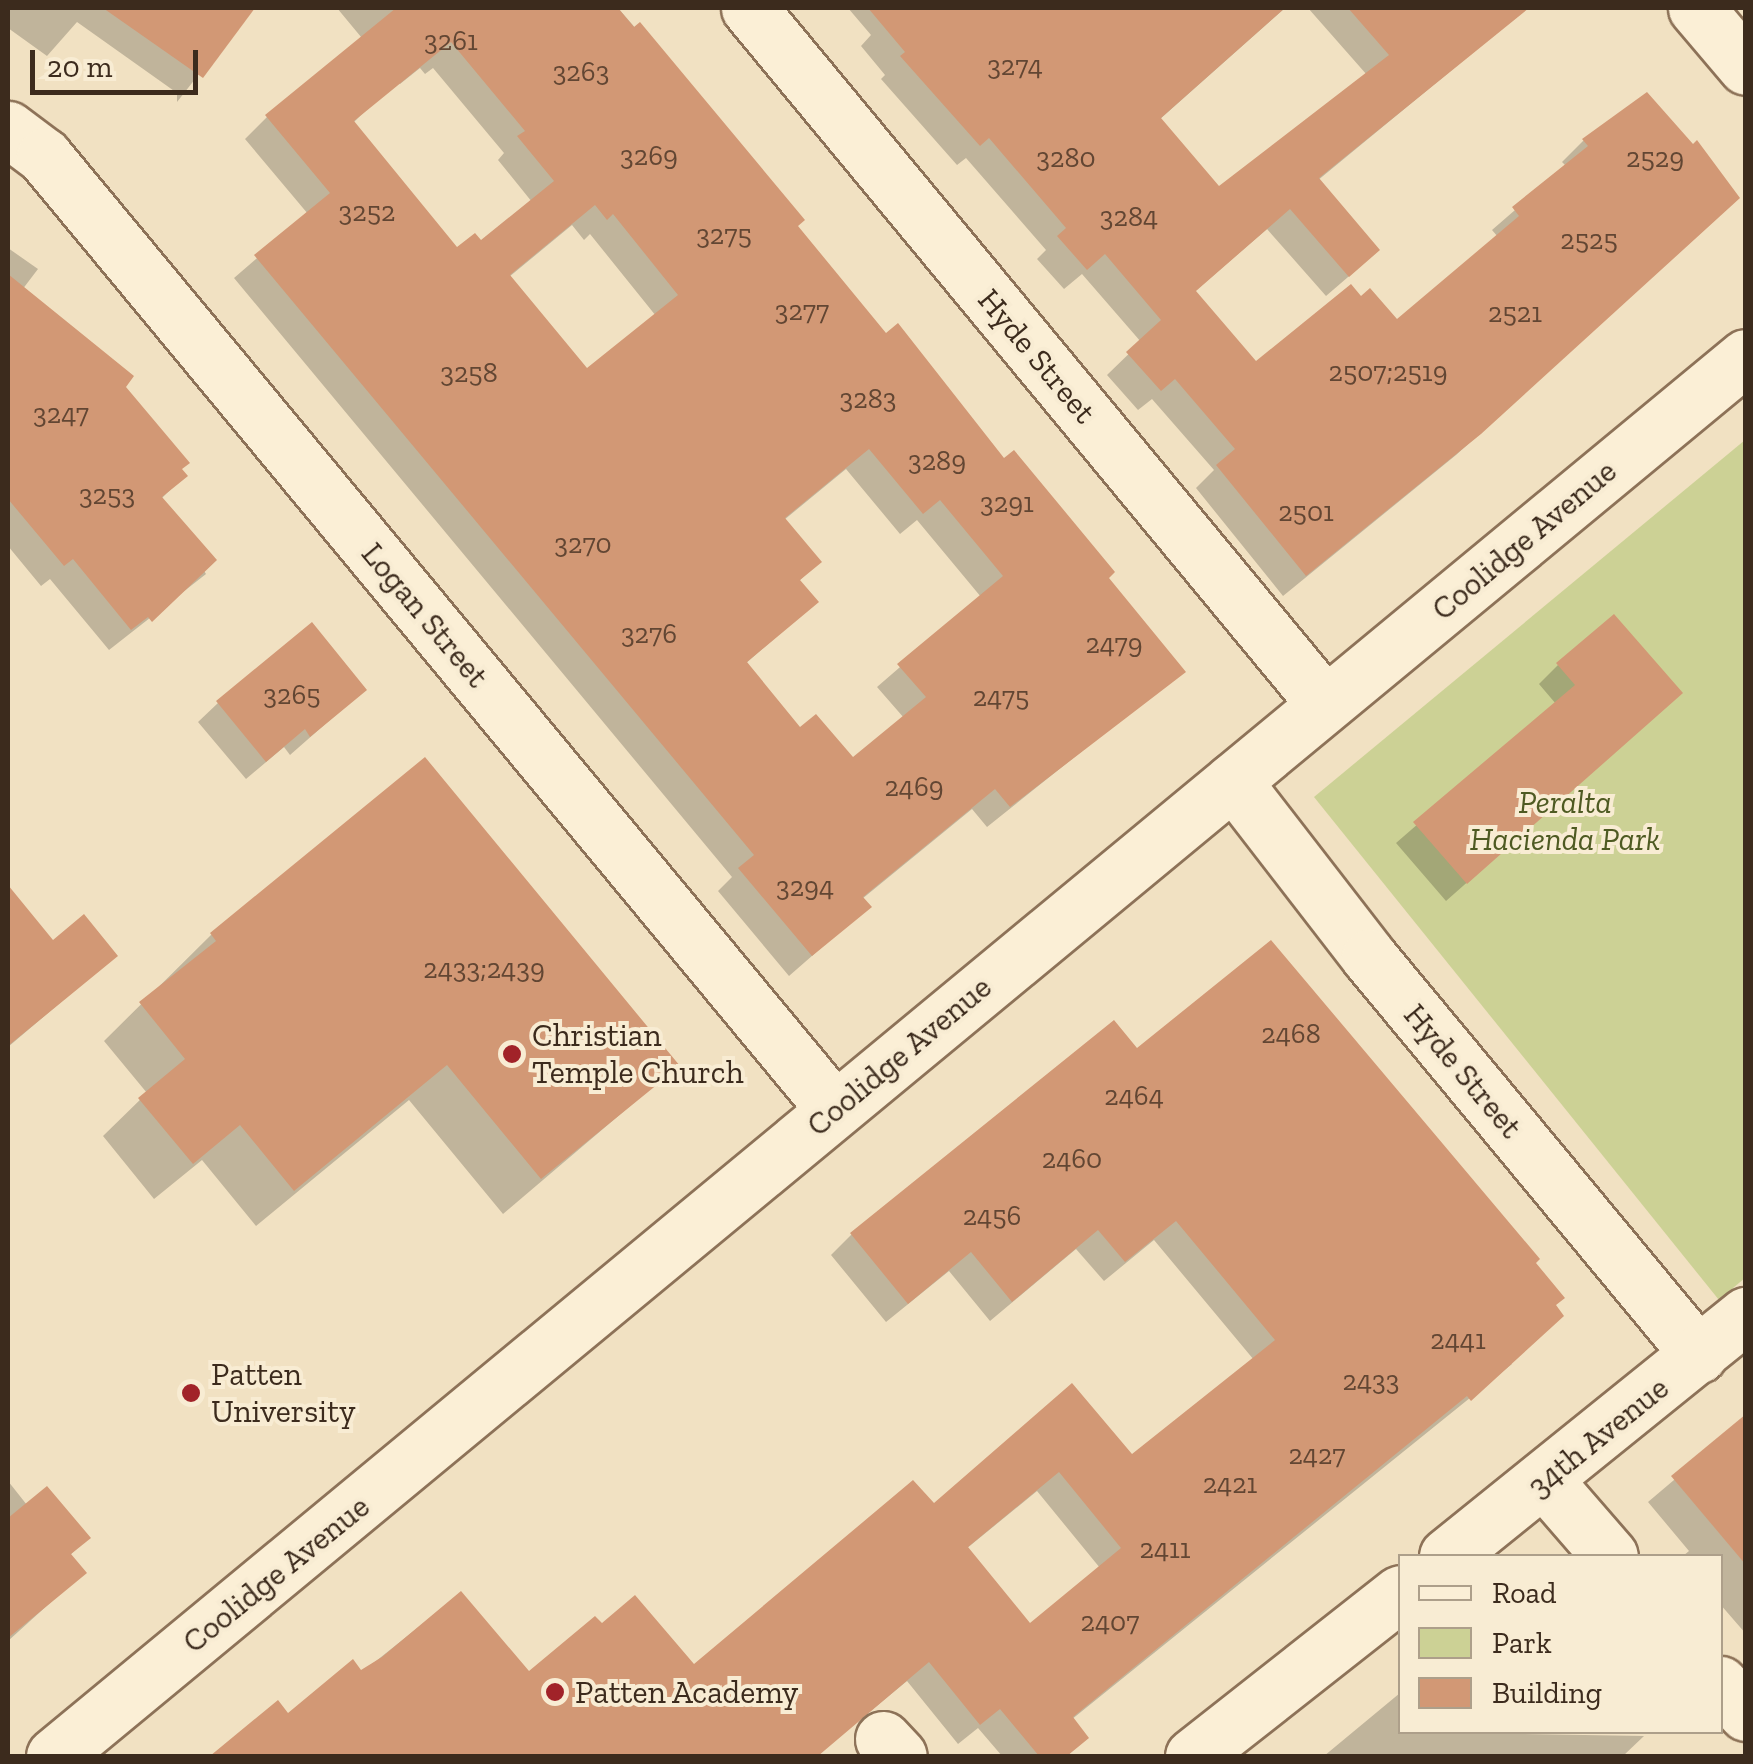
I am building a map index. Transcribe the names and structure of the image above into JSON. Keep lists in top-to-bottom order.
{
  "streets": {
    "street": [
      "Hyde Street",
      "Coolidge Avenue",
      "Logan Street",
      "34th Avenue"
    ]
  },
  "crossings": [
    ["Hyde Street", "Coolidge Avenue"],
    ["Hyde Street", "34th Avenue"],
    ["Coolidge Avenue", "Logan Street"]
  ],
  "parks": ["Peralta Hacienda Park"],
  "places": ["Christian Temple Church", "Patten University", "Patten Academy"],
  "house_numbers": [
    "3261",
    "3274",
    "3263",
    "3269",
    "3280",
    "2529",
    "3252",
    "3284",
    "3275",
    "2525",
    "3277",
    "2521",
    "2507;2519",
    "3258",
    "3283",
    "3247",
    "3289",
    "3253",
    "3291",
    "2501",
    "3270",
    "3276",
    "2479",
    "3265",
    "2475",
    "2469",
    "3294",
    "2433;2439",
    "2468",
    "2464",
    "2460",
    "2456",
    "2441",
    "2433",
    "2427",
    "2421",
    "2411",
    "2407"
  ],
  "legend": ["Road", "Park", "Building"],
  "scale_bar": "20 m"
}
